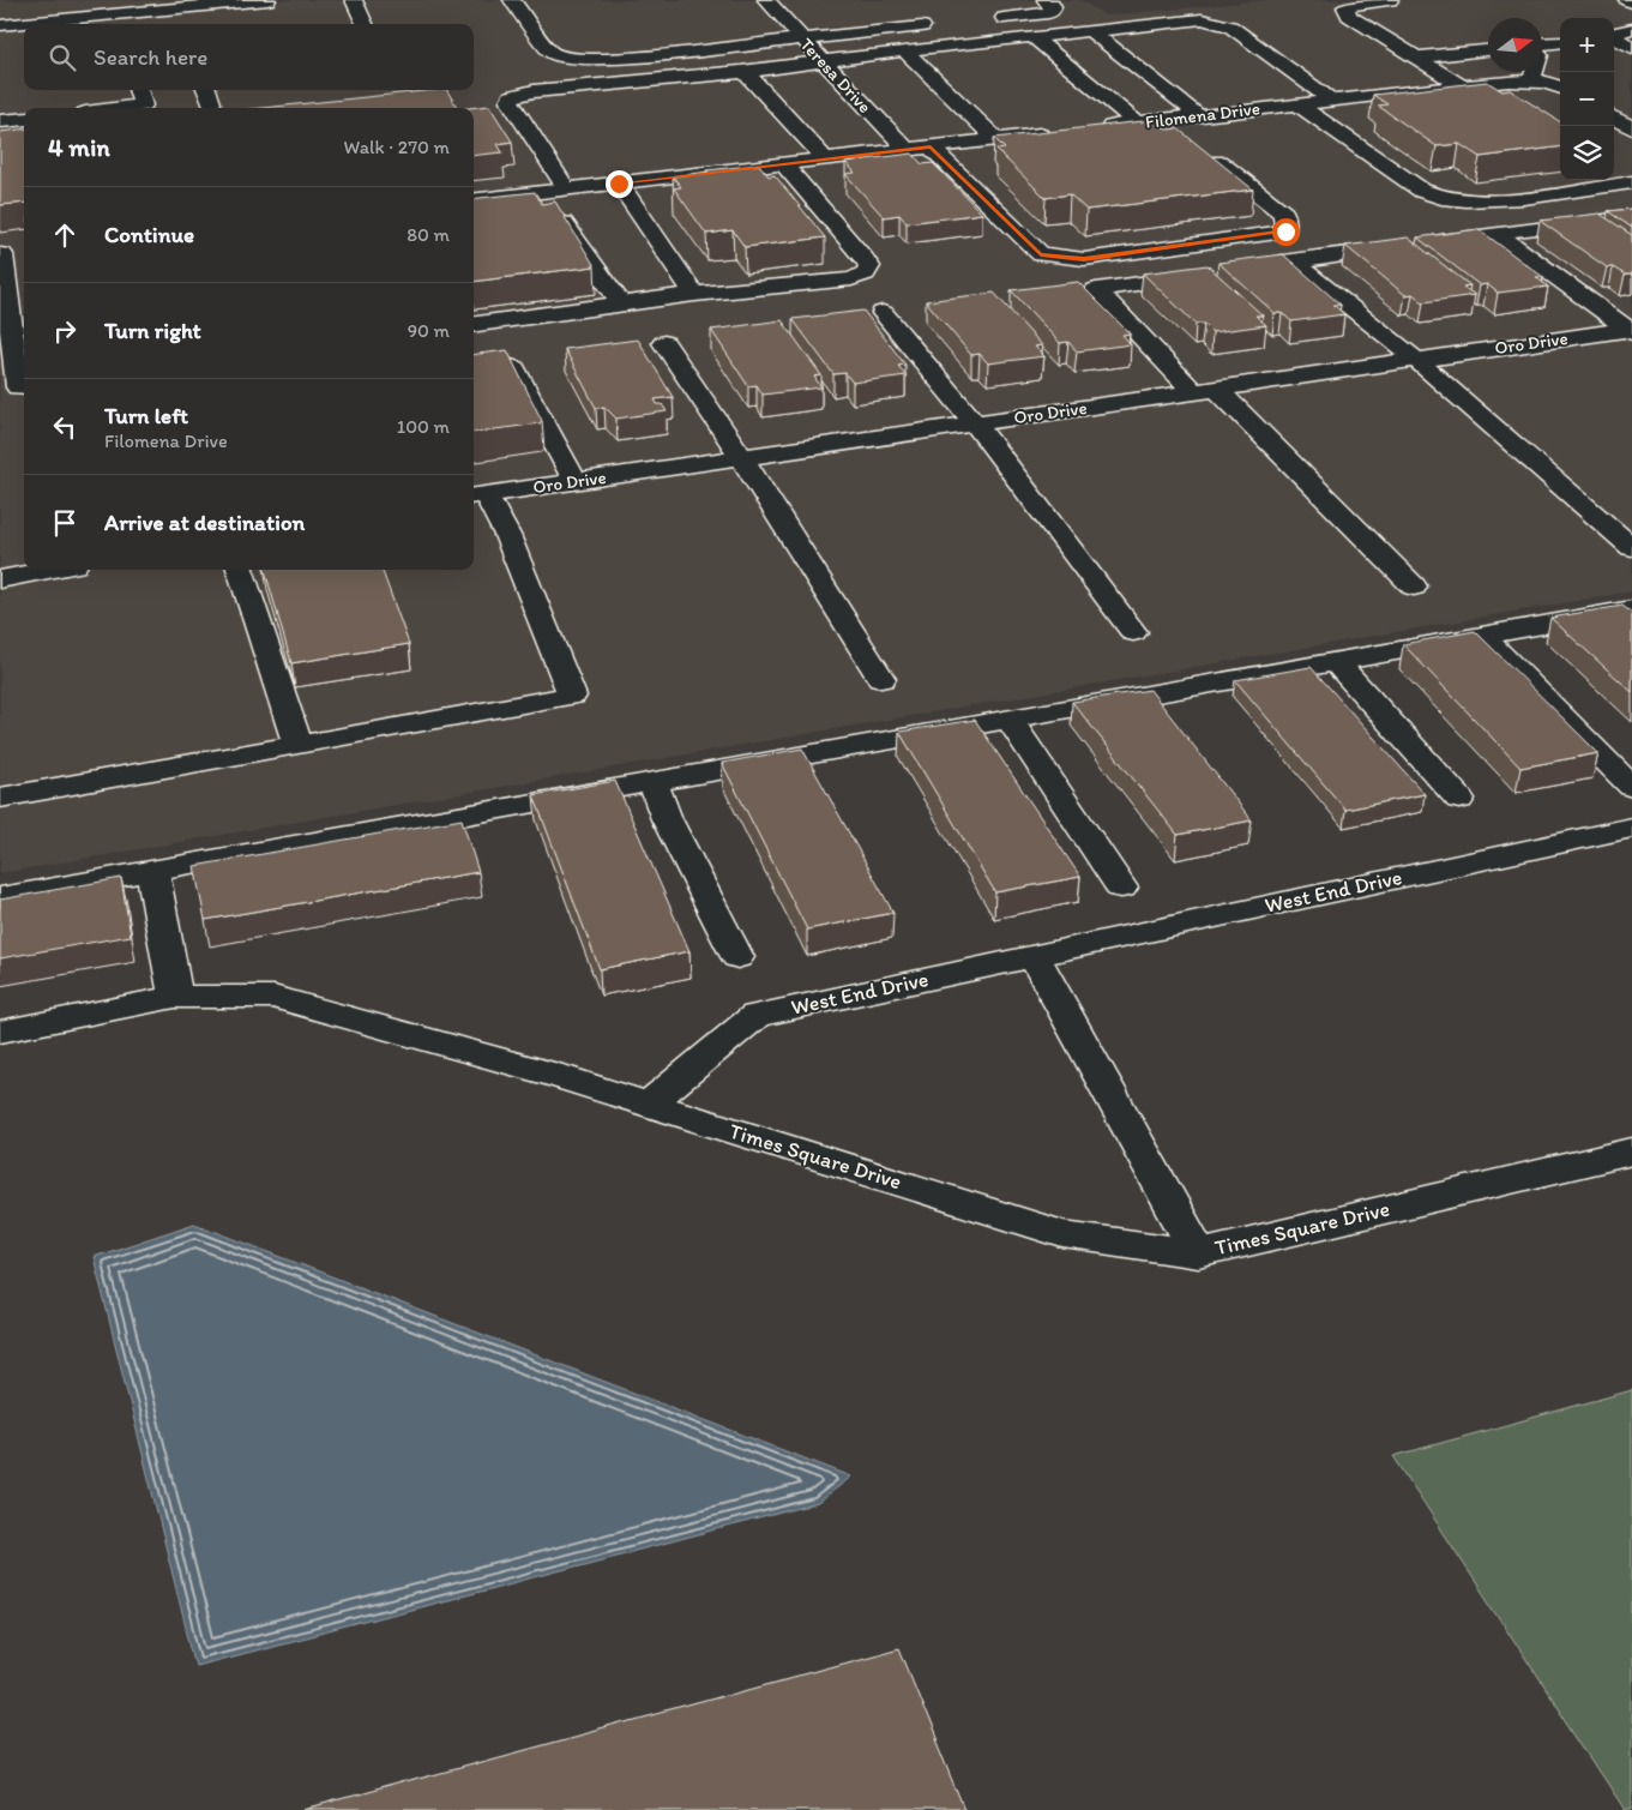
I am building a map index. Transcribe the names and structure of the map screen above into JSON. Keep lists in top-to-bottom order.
{
  "streets": {
    "street": [
      "Teresa Drive",
      "Filomena Drive",
      "Oro Drive",
      "West End Drive",
      "Times Square Drive"
    ]
  },
  "crossings": [
    ["West End Drive", "Times Square Drive"]
  ],
  "north": "right",
  "page": {
    "map_buttons": ["+", "−"],
    "search": "Search here",
    "heading": ["4 min", "Walk · 270 m"],
    "list": [
      ["Continue", "80 m"],
      ["Turn right", "90 m"],
      ["Turn left", "Filomena Drive", "100 m"],
      "Arrive at destination"
    ]
  }
}
